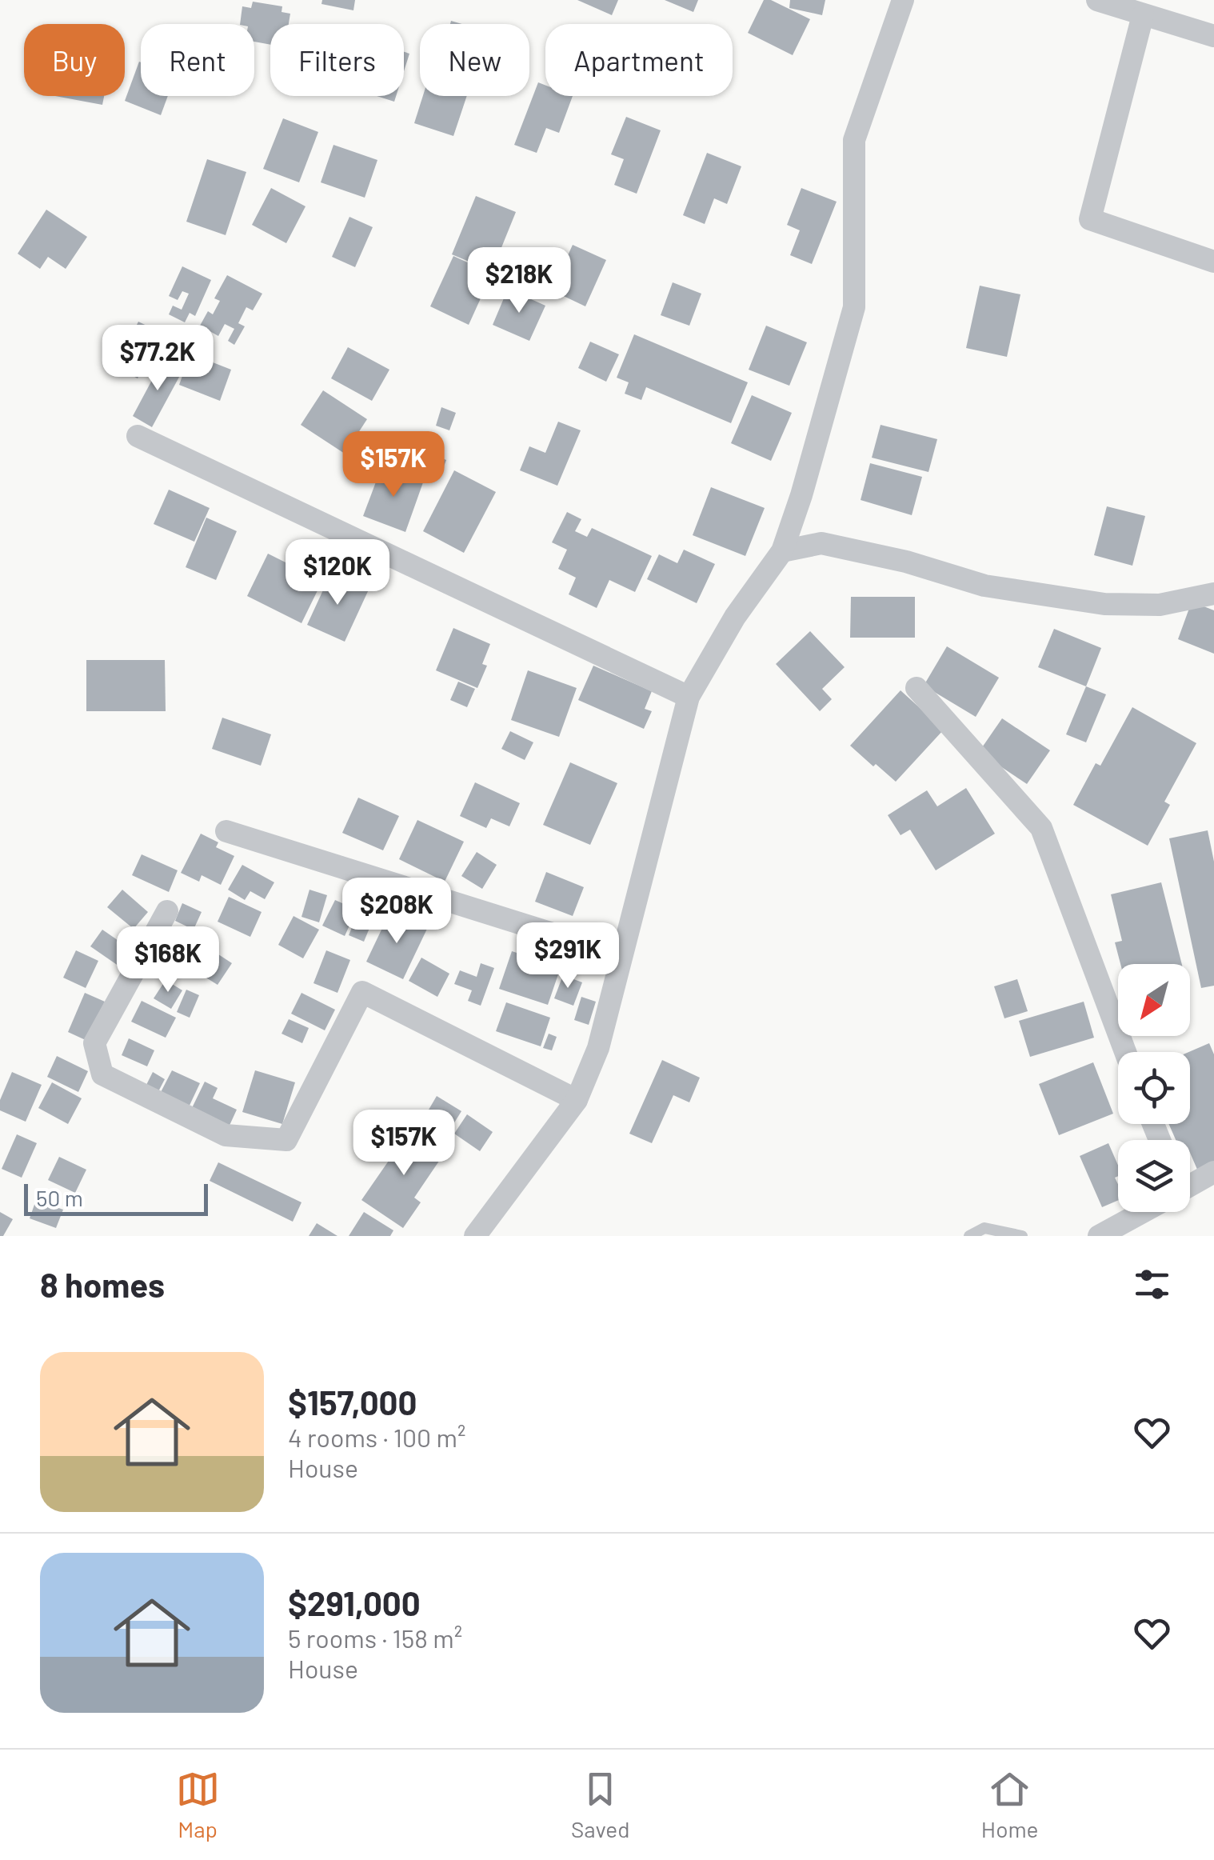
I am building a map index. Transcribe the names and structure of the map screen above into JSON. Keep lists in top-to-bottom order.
{
  "scale_bar": "50 m",
  "north": "bottom left",
  "page": {
    "chip": [
      "Buy",
      "Rent",
      "Filters",
      "New",
      "Apartment"
    ],
    "price": [
      "$218K",
      "$77.2K",
      "$157K",
      "$120K",
      "$208K",
      "$291K",
      "$168K",
      "$157K"
    ],
    "scale": "50 m",
    "heading": "8 homes",
    "list": [
      {
        "name": "$157,000",
        "note": "4 rooms · 100 m² · House"
      },
      {
        "name": "$291,000",
        "note": "5 rooms · 158 m² · House"
      }
    ],
    "tabs": ["Map", "Saved", "Home"]
  }
}
